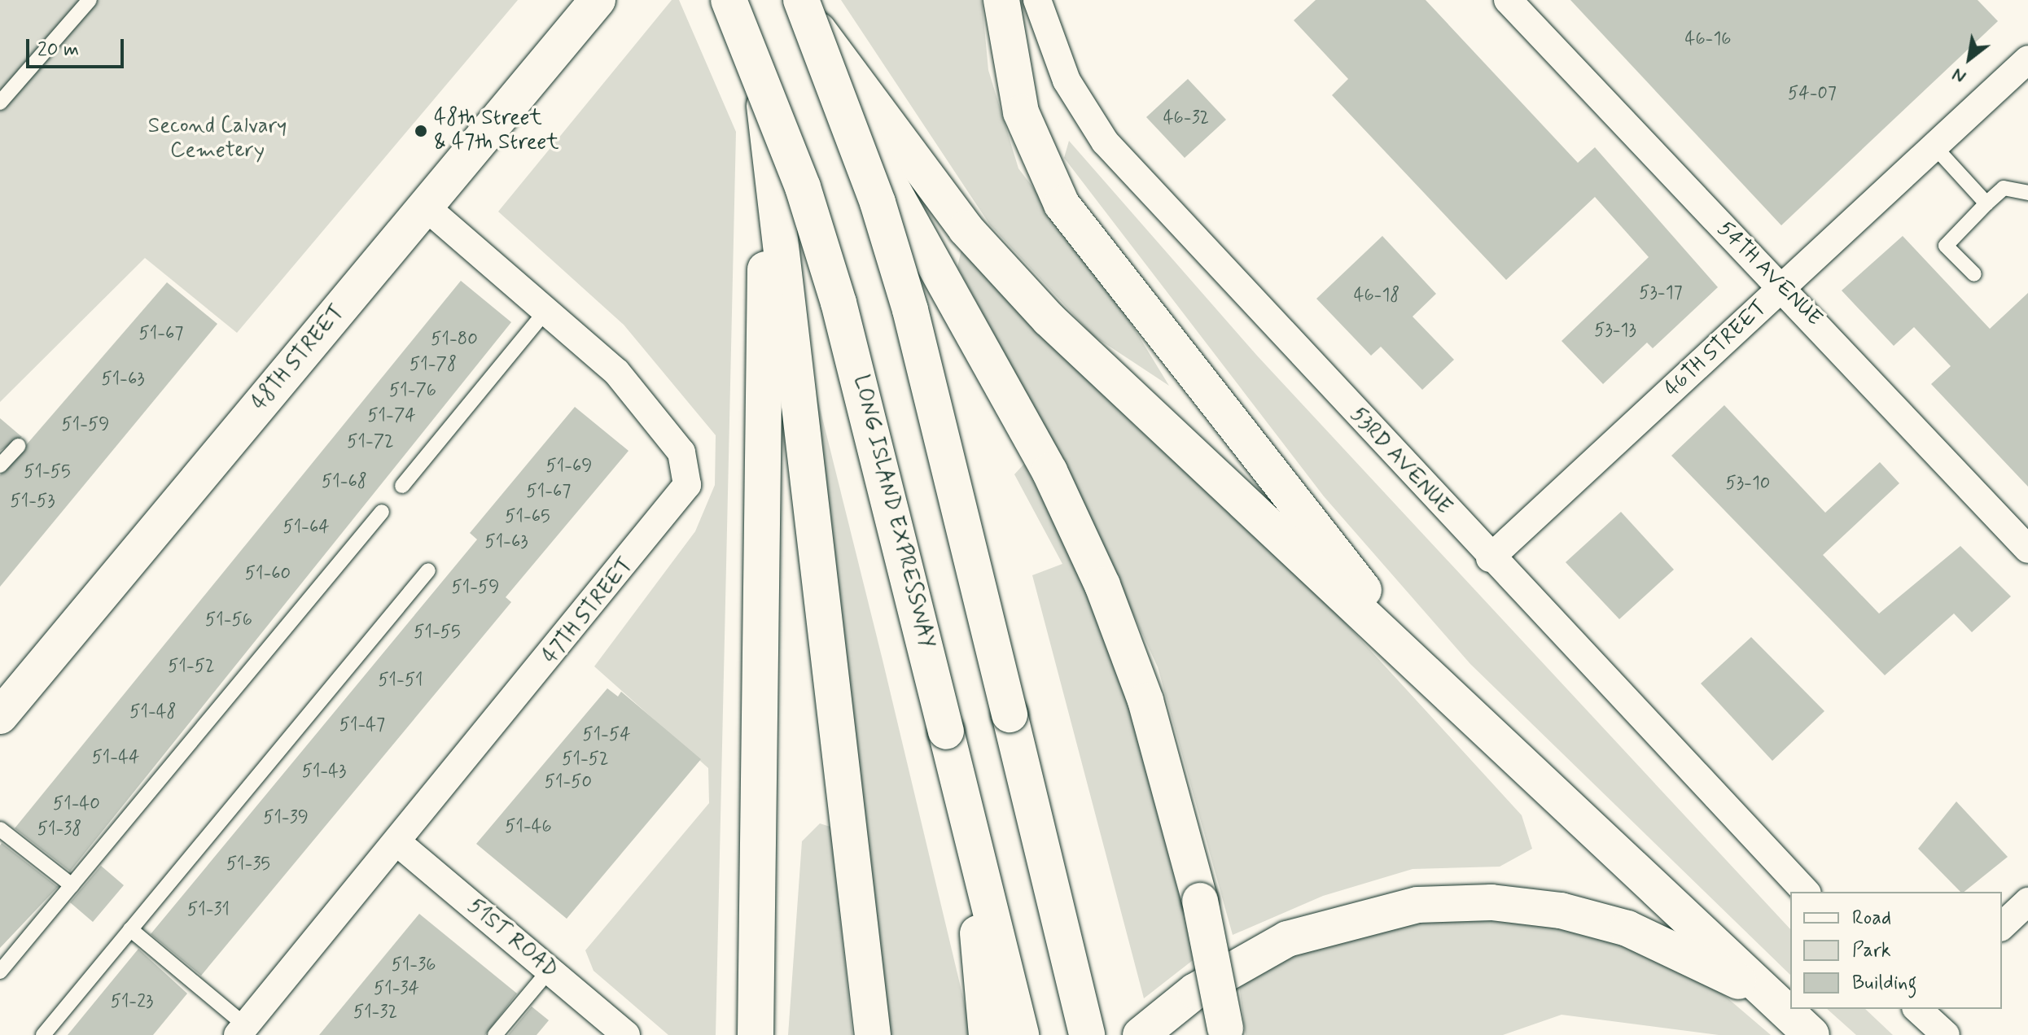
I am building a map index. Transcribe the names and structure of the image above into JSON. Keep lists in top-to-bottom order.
{
  "streets": {
    "main road": ["48TH STREET", "LONG ISLAND EXPRESSWAY"],
    "street": [
      "54TH AVENUE",
      "46TH STREET",
      "53RD AVENUE",
      "47TH STREET",
      "51ST ROAD"
    ]
  },
  "crossings": [
    ["54TH AVENUE", "46TH STREET"],
    ["46TH STREET", "53RD AVENUE"],
    ["48TH STREET", "47TH STREET"],
    ["47TH STREET", "51ST ROAD"]
  ],
  "parks": ["Second Calvary Cemetery"],
  "places": ["48th Street & 47th Street"],
  "house_numbers": [
    "46-16",
    "54-07",
    "46-32",
    "53-17",
    "46-18",
    "53-13",
    "51-67",
    "51-80",
    "51-78",
    "51-63",
    "51-76",
    "51-74",
    "51-59",
    "51-72",
    "51-69",
    "51-55",
    "51-68",
    "53-10",
    "51-67",
    "51-53",
    "51-65",
    "51-64",
    "51-63",
    "51-60",
    "51-59",
    "51-56",
    "51-55",
    "51-52",
    "51-51",
    "51-48",
    "51-47",
    "51-54",
    "51-44",
    "51-52",
    "51-43",
    "51-50",
    "51-40",
    "51-39",
    "51-46",
    "51-38",
    "51-35",
    "51-31",
    "51-36",
    "51-34",
    "51-23",
    "51-32"
  ],
  "legend": ["Road", "Park", "Building"],
  "scale_bar": "20 m",
  "north": "bottom left"
}
